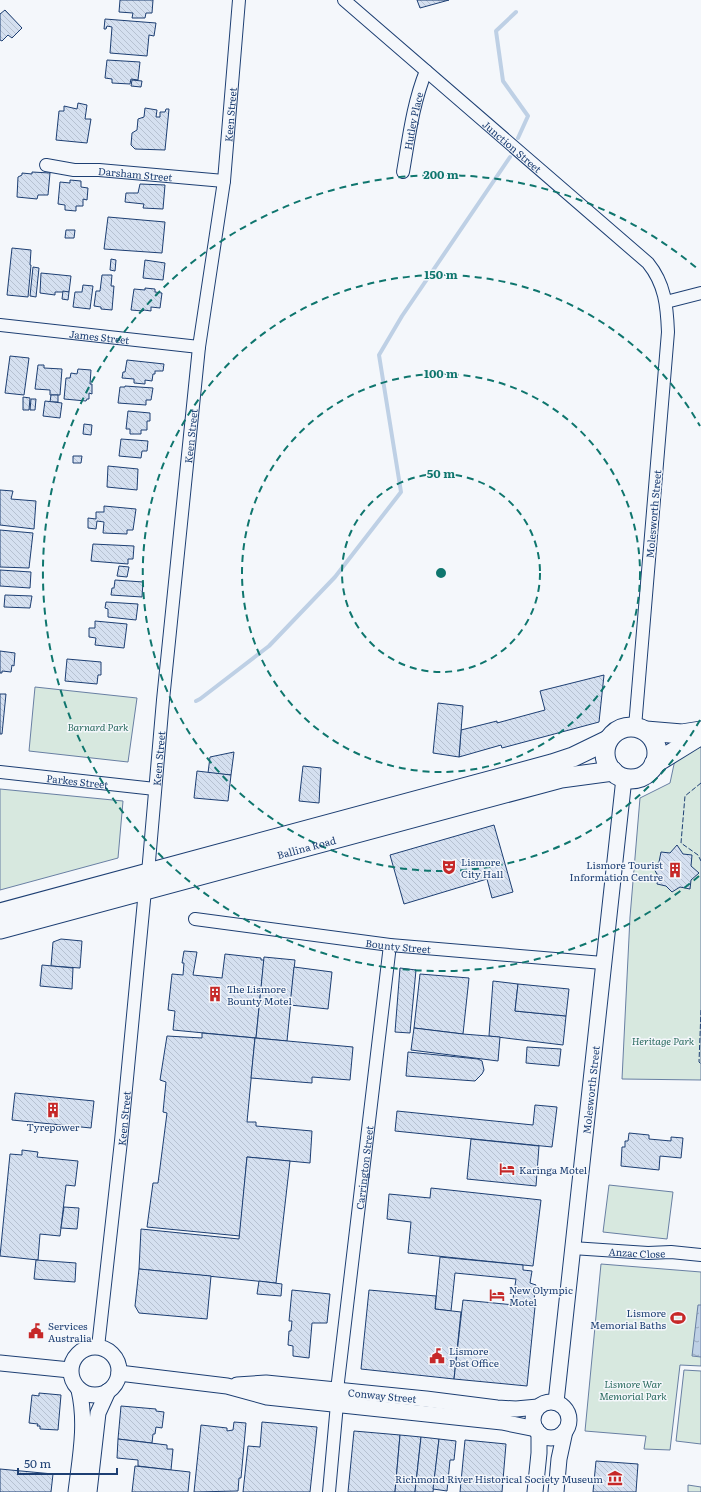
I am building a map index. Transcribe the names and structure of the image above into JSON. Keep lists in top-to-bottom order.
{
  "streets": {
    "main road": ["Ballina Road"],
    "street": [
      "Keen Street",
      "Hutley Place",
      "Junction Street",
      "Darsham Street",
      "James Street",
      "Molesworth Street",
      "Parkes Street",
      "Bounty Street",
      "Carrington Street",
      "Anzac Close",
      "Conway Street"
    ]
  },
  "crossings": [
    ["Keen Street", "Darsham Street"],
    ["Keen Street", "James Street"],
    ["Keen Street", "Parkes Street"],
    ["Keen Street", "Ballina Road"],
    ["Keen Street", "Conway Street"],
    ["Hutley Place", "Junction Street"],
    ["Junction Street", "Molesworth Street"],
    ["Molesworth Street", "Ballina Road"],
    ["Molesworth Street", "Bounty Street"],
    ["Molesworth Street", "Anzac Close"],
    ["Molesworth Street", "Conway Street"],
    ["Bounty Street", "Carrington Street"],
    ["Carrington Street", "Conway Street"]
  ],
  "parks": ["Barnard Park", "Heritage Park", "Lismore War Memorial Park"],
  "places": {
    "theatre": ["Lismore City Hall"],
    "building": ["Lismore Tourist Information Centre", "The Lismore Bounty Motel", "Tyrepower"],
    "hotel": ["Karinga Motel", "New Olympic Motel"],
    "sports": ["Lismore Memorial Baths"],
    "public building": ["Services Australia", "Lismore Post Office"],
    "museum": ["Richmond River Historical Society Museum"]
  },
  "scale_bar": "50 m",
  "rings": [
    "200 m",
    "150 m",
    "100 m",
    "50 m"
  ]
}
